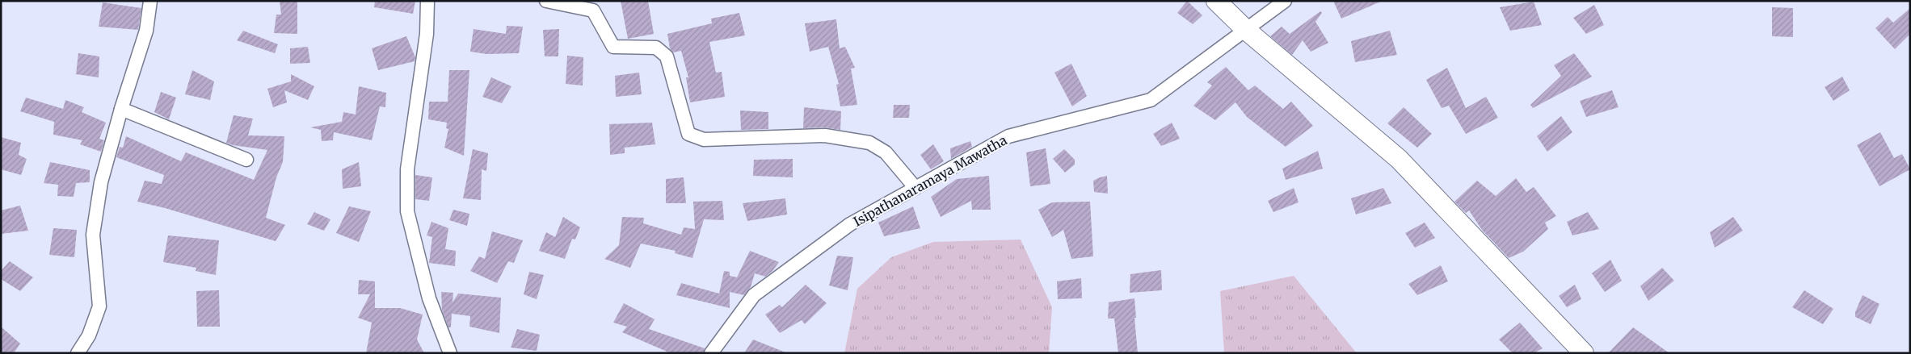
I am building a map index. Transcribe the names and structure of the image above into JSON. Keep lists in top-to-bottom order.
{
  "streets": {
    "street": ["Isipathanaramaya Mawatha"]
  }
}
